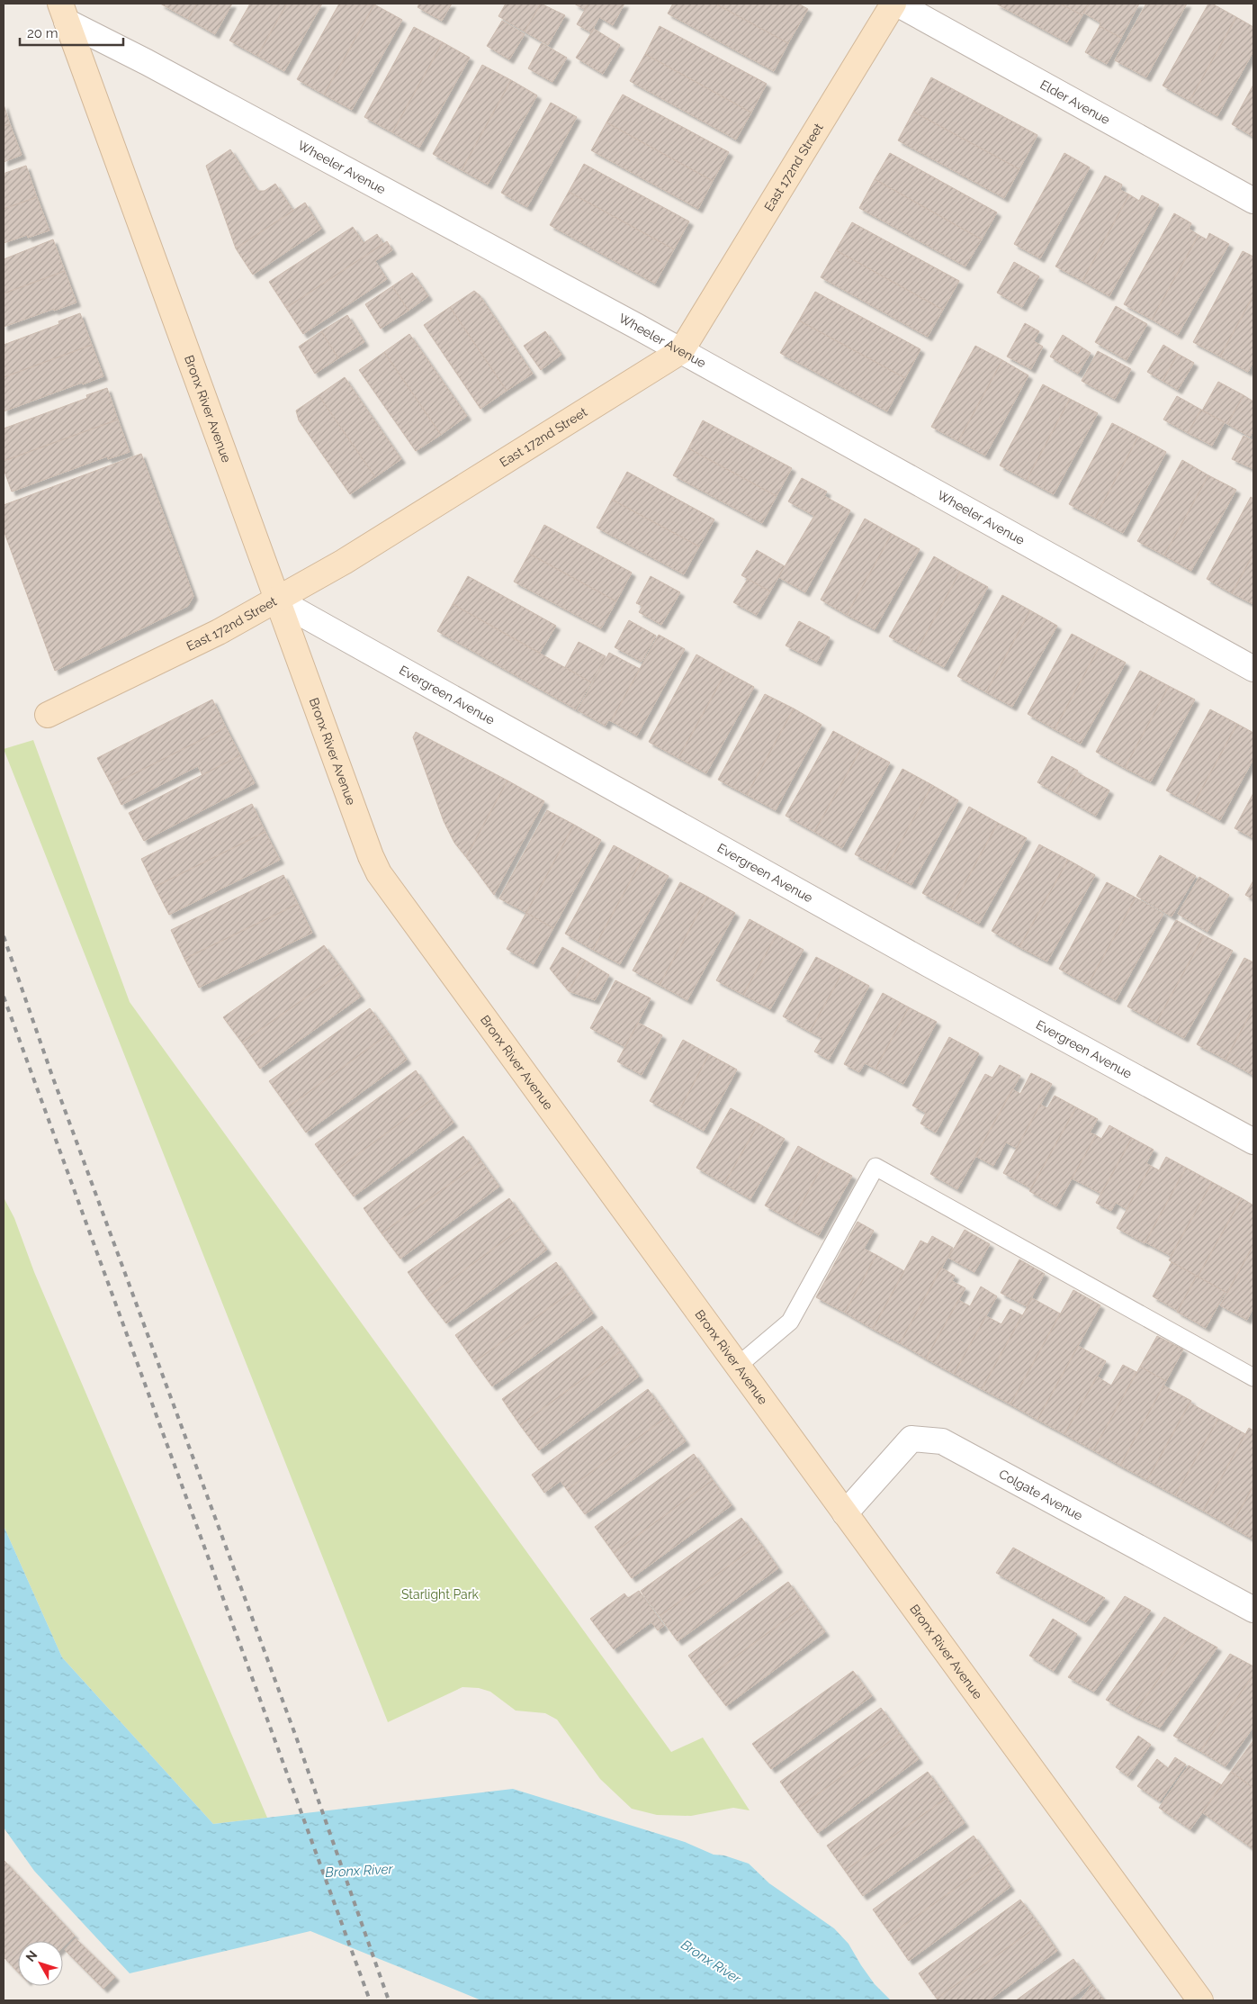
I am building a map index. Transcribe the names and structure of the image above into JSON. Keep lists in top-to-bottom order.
{
  "streets": {
    "main road": ["East 172nd Street", "Bronx River Avenue"],
    "street": [
      "Elder Avenue",
      "Wheeler Avenue",
      "Evergreen Avenue",
      "Colgate Avenue"
    ]
  },
  "crossings": [
    ["East 172nd Street", "Wheeler Avenue"],
    ["East 172nd Street", "Bronx River Avenue"],
    ["East 172nd Street", "Evergreen Avenue"],
    ["Wheeler Avenue", "Bronx River Avenue"],
    ["Bronx River Avenue", "Evergreen Avenue"],
    ["Bronx River Avenue", "Colgate Avenue"]
  ],
  "water": ["Bronx River"],
  "parks": ["Starlight Park"],
  "scale_bar": "20 m",
  "north": "top left"
}
